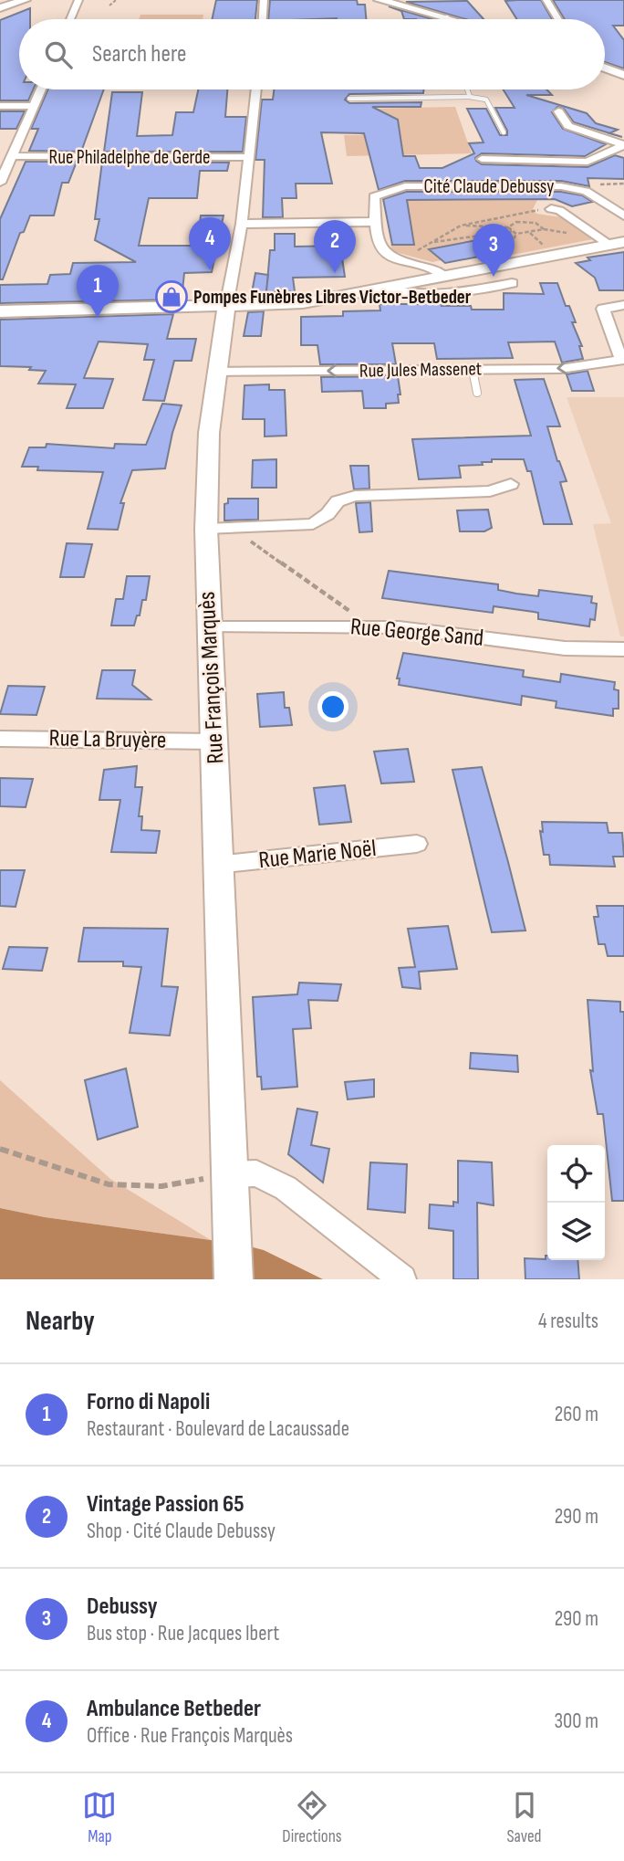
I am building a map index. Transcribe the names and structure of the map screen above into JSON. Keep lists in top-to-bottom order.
{
  "streets": {
    "street": [
      "Rue Philadelphe de Gerde",
      "Cité Claude Debussy",
      "Rue Jules Massenet",
      "Rue George Sand",
      "Rue François Marquès",
      "Rue La Bruyère",
      "Rue Marie Noël"
    ]
  },
  "crossings": [
    ["Rue Philadelphe de Gerde", "Rue François Marquès"],
    ["Rue Jules Massenet", "Rue François Marquès"],
    ["Rue George Sand", "Rue François Marquès"],
    ["Rue François Marquès", "Rue La Bruyère"],
    ["Rue François Marquès", "Rue Marie Noël"]
  ],
  "places": {
    "shop": ["Pompes Funèbres Libres Victor-Betbeder"]
  },
  "page": {
    "search": "Search here",
    "pins": [
      "4",
      "2",
      "3",
      "1"
    ],
    "heading": ["Nearby", "4 results"],
    "list": [
      {
        "mark": "1",
        "name": "Forno di Napoli",
        "note": "Restaurant · Boulevard de Lacaussade",
        "value": "260 m"
      },
      {
        "mark": "2",
        "name": "Vintage Passion 65",
        "note": "Shop · Cité Claude Debussy",
        "value": "290 m"
      },
      {
        "mark": "3",
        "name": "Debussy",
        "note": "Bus stop · Rue Jacques Ibert",
        "value": "290 m"
      },
      {
        "mark": "4",
        "name": "Ambulance Betbeder",
        "note": "Office · Rue François Marquès",
        "value": "300 m"
      }
    ],
    "nav": ["Map", "Directions", "Saved"]
  }
}
